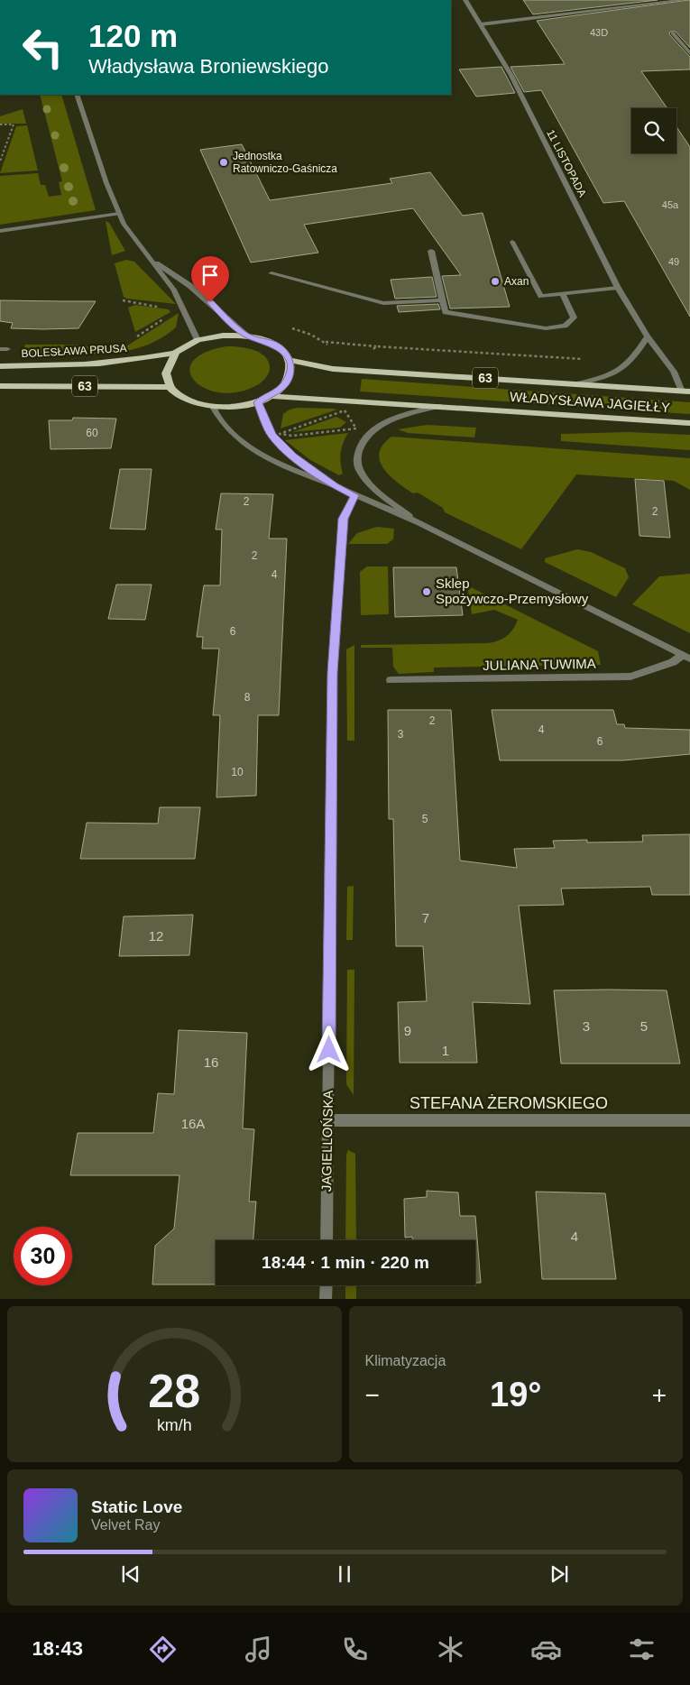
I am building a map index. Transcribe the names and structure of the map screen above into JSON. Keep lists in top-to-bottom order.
{
  "streets": {
    "main road": ["BOLESŁAWA PRUSA", "63", "WŁADYSŁAWA JAGIEŁŁY"],
    "street": [
      "11 LISTOPADA",
      "JULIANA TUWIMA",
      "STEFANA ŻEROMSKIEGO",
      "JAGIELLOŃSKA"
    ]
  },
  "crossings": [
    ["11 LISTOPADA", "WŁADYSŁAWA JAGIEŁŁY"],
    ["BOLESŁAWA PRUSA", "63"],
    ["BOLESŁAWA PRUSA", "WŁADYSŁAWA JAGIEŁŁY"],
    ["63", "WŁADYSŁAWA JAGIEŁŁY"],
    ["STEFANA ŻEROMSKIEGO", "JAGIELLOŃSKA"]
  ],
  "places": ["Jednostka Ratowniczo-Gaśnicza", "Axan", "Sklep Spożywczo-Przemysłowy"],
  "house_numbers": [
    "43D",
    "45a",
    "49",
    "60",
    "2",
    "2",
    "2",
    "4",
    "6",
    "8",
    "2",
    "4",
    "3",
    "6",
    "10",
    "5",
    "7",
    "12",
    "3",
    "5",
    "9",
    "1",
    "16",
    "16A",
    "4"
  ],
  "page": {
    "turn": ["120 m", "Władysława Broniewskiego"],
    "limit": "30",
    "trip": "18:44 · 1 min · 220 m",
    "tile": "Klimatyzacja",
    "heat": ["−", "19°", "+"],
    "song": ["Static Love", "Velvet Ray"],
    "tabs": "18:43",
    "gauge": ["28", "km/h"]
  }
}
